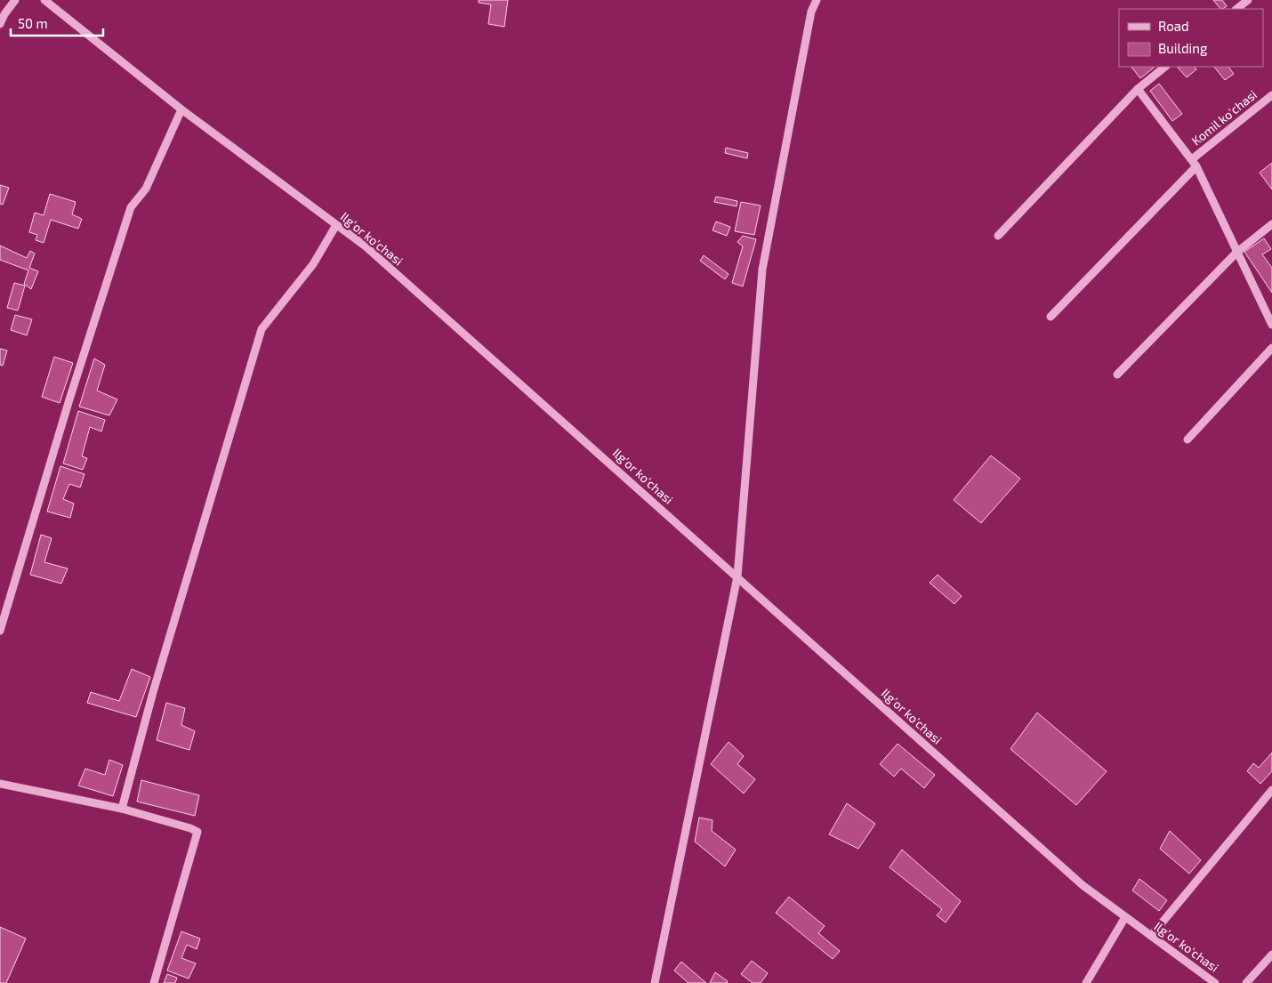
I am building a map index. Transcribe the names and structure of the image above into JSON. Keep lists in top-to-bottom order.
{
  "streets": {
    "street": ["Komil ko'chasi", "Ilg'or ko'chasi"]
  },
  "legend": ["Road", "Building"],
  "scale_bar": "50 m"
}
